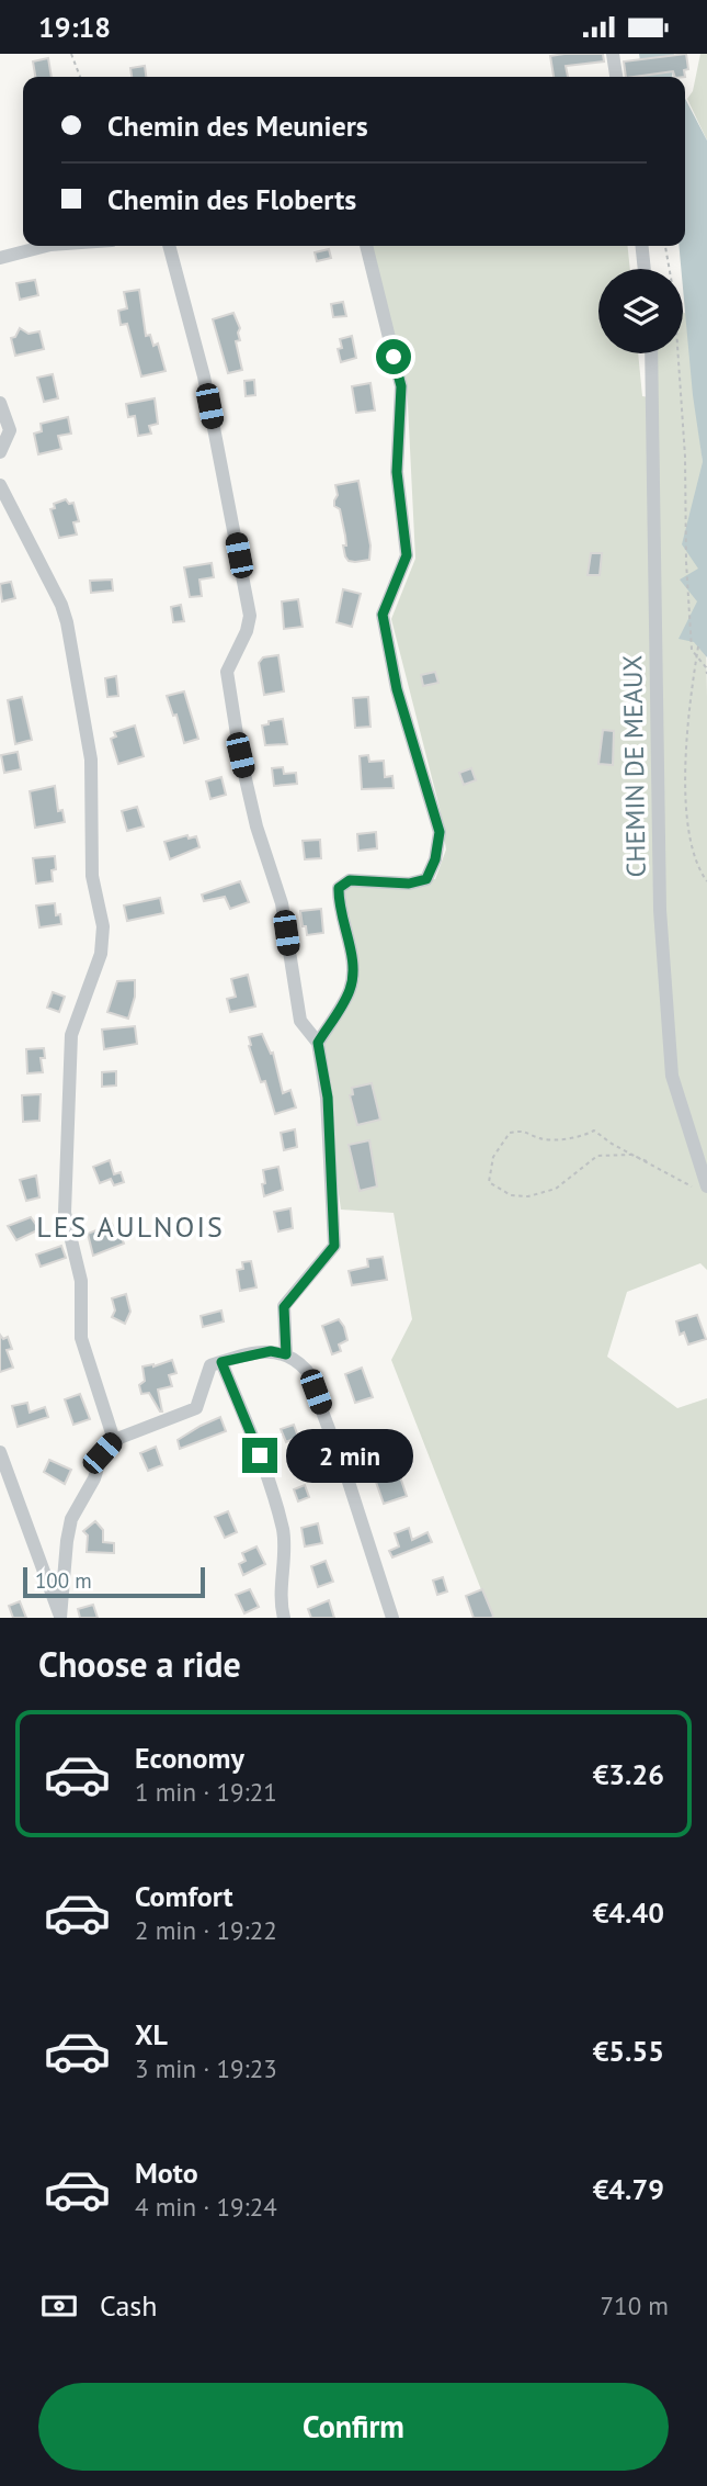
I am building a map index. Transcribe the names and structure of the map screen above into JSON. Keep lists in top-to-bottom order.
{
  "streets": {
    "street": ["CHEMIN DE MEAUX"]
  },
  "districts": ["LES AULNOIS"],
  "scale_bar": "100 m",
  "page": {
    "status": "19:18",
    "banner": ["Chemin des Meuniers", "Chemin des Floberts"],
    "bubble": "2 min",
    "scale": "100 m",
    "heading": "Choose a ride",
    "list": [
      {
        "name": "Economy",
        "note": "1 min · 19:21",
        "value": "€3.26"
      },
      {
        "name": "Comfort",
        "note": "2 min · 19:22",
        "value": "€4.40"
      },
      {
        "name": "XL",
        "note": "3 min · 19:23",
        "value": "€5.55"
      },
      {
        "name": "Moto",
        "note": "4 min · 19:24",
        "value": "€4.79"
      }
    ],
    "pay": ["Cash", "710 m"],
    "buttons": "Confirm"
  }
}
